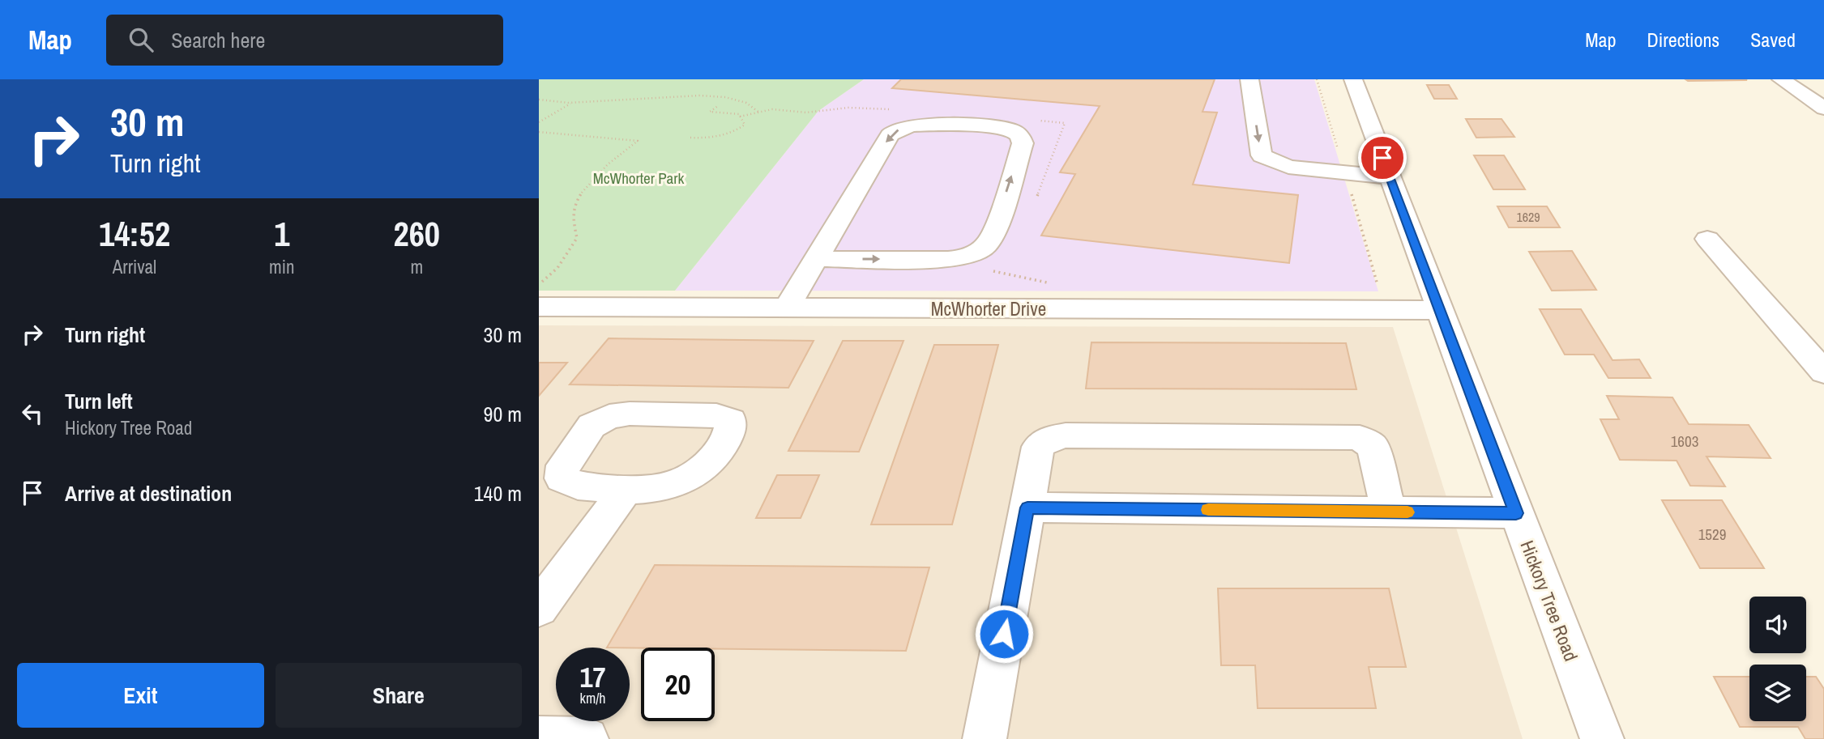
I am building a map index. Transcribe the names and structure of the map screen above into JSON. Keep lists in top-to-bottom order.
{
  "streets": {
    "street": ["McWhorter Drive", "Hickory Tree Road"]
  },
  "crossings": [
    ["McWhorter Drive", "Hickory Tree Road"]
  ],
  "parks": ["McWhorter Park"],
  "house_numbers": ["1629", "1603", "1529"],
  "page": {
    "header": "Map",
    "search": "Search here",
    "nav": ["Map", "Directions", "Saved"],
    "turn": ["30 m", "Turn right"],
    "eta": [
      "14:52",
      "Arrival",
      "1",
      "min",
      "260",
      "m"
    ],
    "list": [
      {
        "name": "Turn right",
        "value": "30 m"
      },
      {
        "name": "Turn left",
        "note": "Hickory Tree Road",
        "value": "90 m"
      },
      {
        "name": "Arrive at destination",
        "value": "140 m"
      }
    ],
    "speed": "17 km/h",
    "limit": "20",
    "buttons": ["Exit", "Share"]
  }
}
